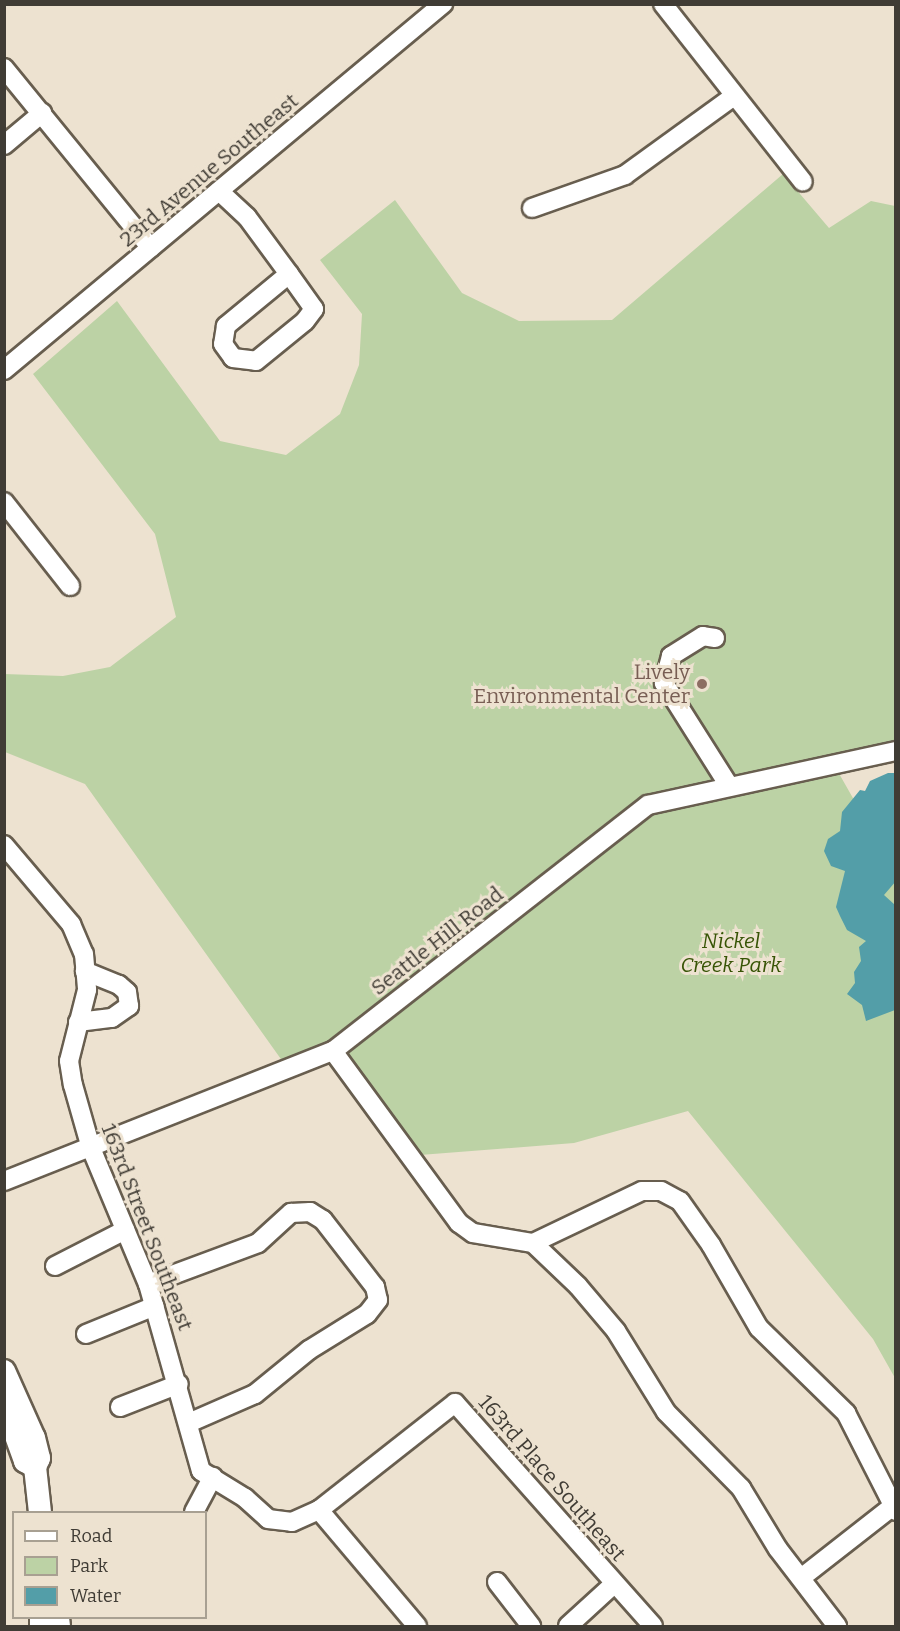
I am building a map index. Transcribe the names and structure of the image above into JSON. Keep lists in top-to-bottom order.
{
  "streets": {
    "street": [
      "23rd Avenue Southeast",
      "Seattle Hill Road",
      "163rd Street Southeast",
      "163rd Place Southeast"
    ]
  },
  "crossings": [
    ["Seattle Hill Road", "163rd Street Southeast"],
    ["163rd Street Southeast", "163rd Place Southeast"]
  ],
  "parks": ["Nickel Creek Park"],
  "places": ["Lively Environmental Center"],
  "legend": ["Road", "Park", "Water"]
}
